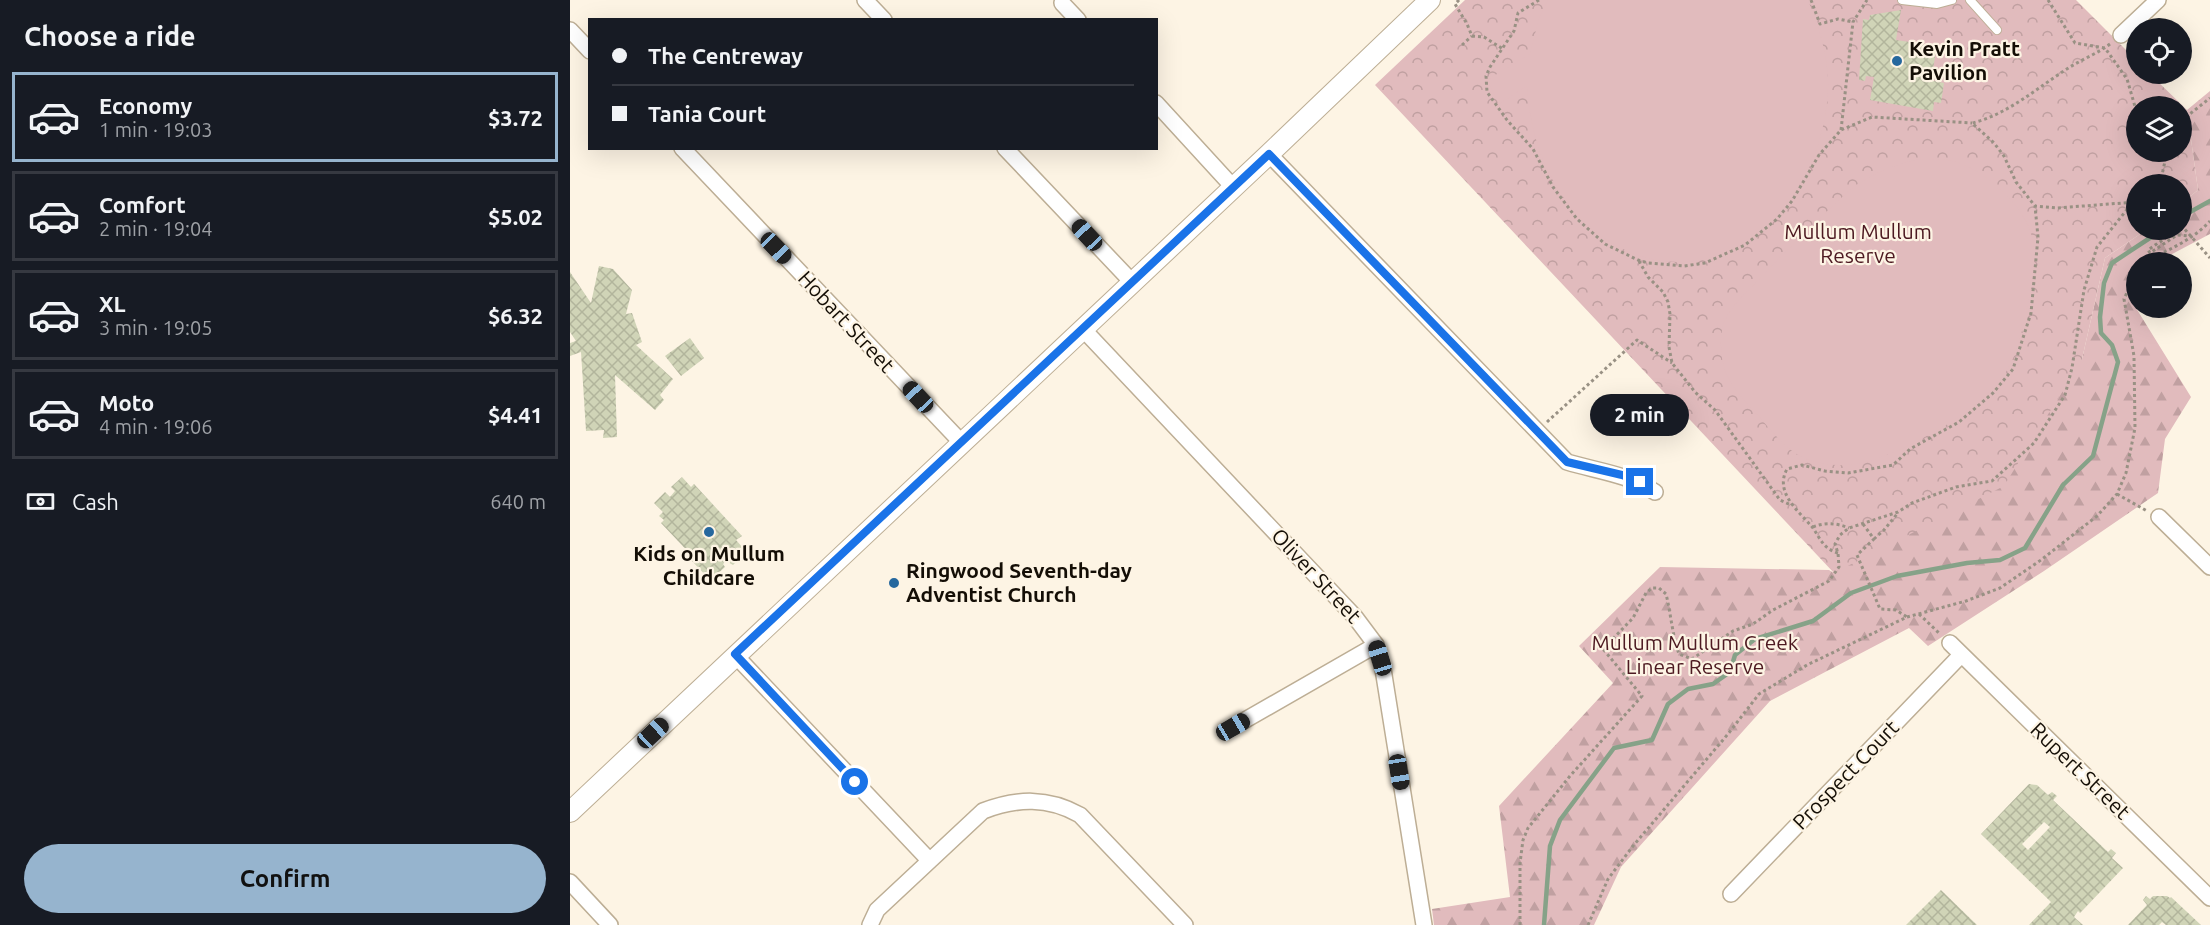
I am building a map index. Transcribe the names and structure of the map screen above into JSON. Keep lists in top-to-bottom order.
{
  "streets": {
    "street": [
      "Hobart Street",
      "Oliver Street",
      "Rupert Street",
      "Prospect Court"
    ]
  },
  "crossings": [
    ["Rupert Street", "Prospect Court"]
  ],
  "parks": ["Mullum Mullum Reserve", "Mullum Mullum Creek Linear Reserve"],
  "places": ["Kevin Pratt Pavilion", "Kids on Mullum Childcare", "Ringwood Seventh-day Adventist Church"],
  "page": {
    "heading": "Choose a ride",
    "map_buttons": ["+", "−"],
    "banner": ["The Centreway", "Tania Court"],
    "list": [
      {
        "name": "Economy",
        "note": "1 min · 19:03",
        "value": "$3.72"
      },
      {
        "name": "Comfort",
        "note": "2 min · 19:04",
        "value": "$5.02"
      },
      {
        "name": "XL",
        "note": "3 min · 19:05",
        "value": "$6.32"
      },
      {
        "name": "Moto",
        "note": "4 min · 19:06",
        "value": "$4.41"
      }
    ],
    "bubble": "2 min",
    "pay": ["Cash", "640 m"],
    "buttons": "Confirm"
  }
}
